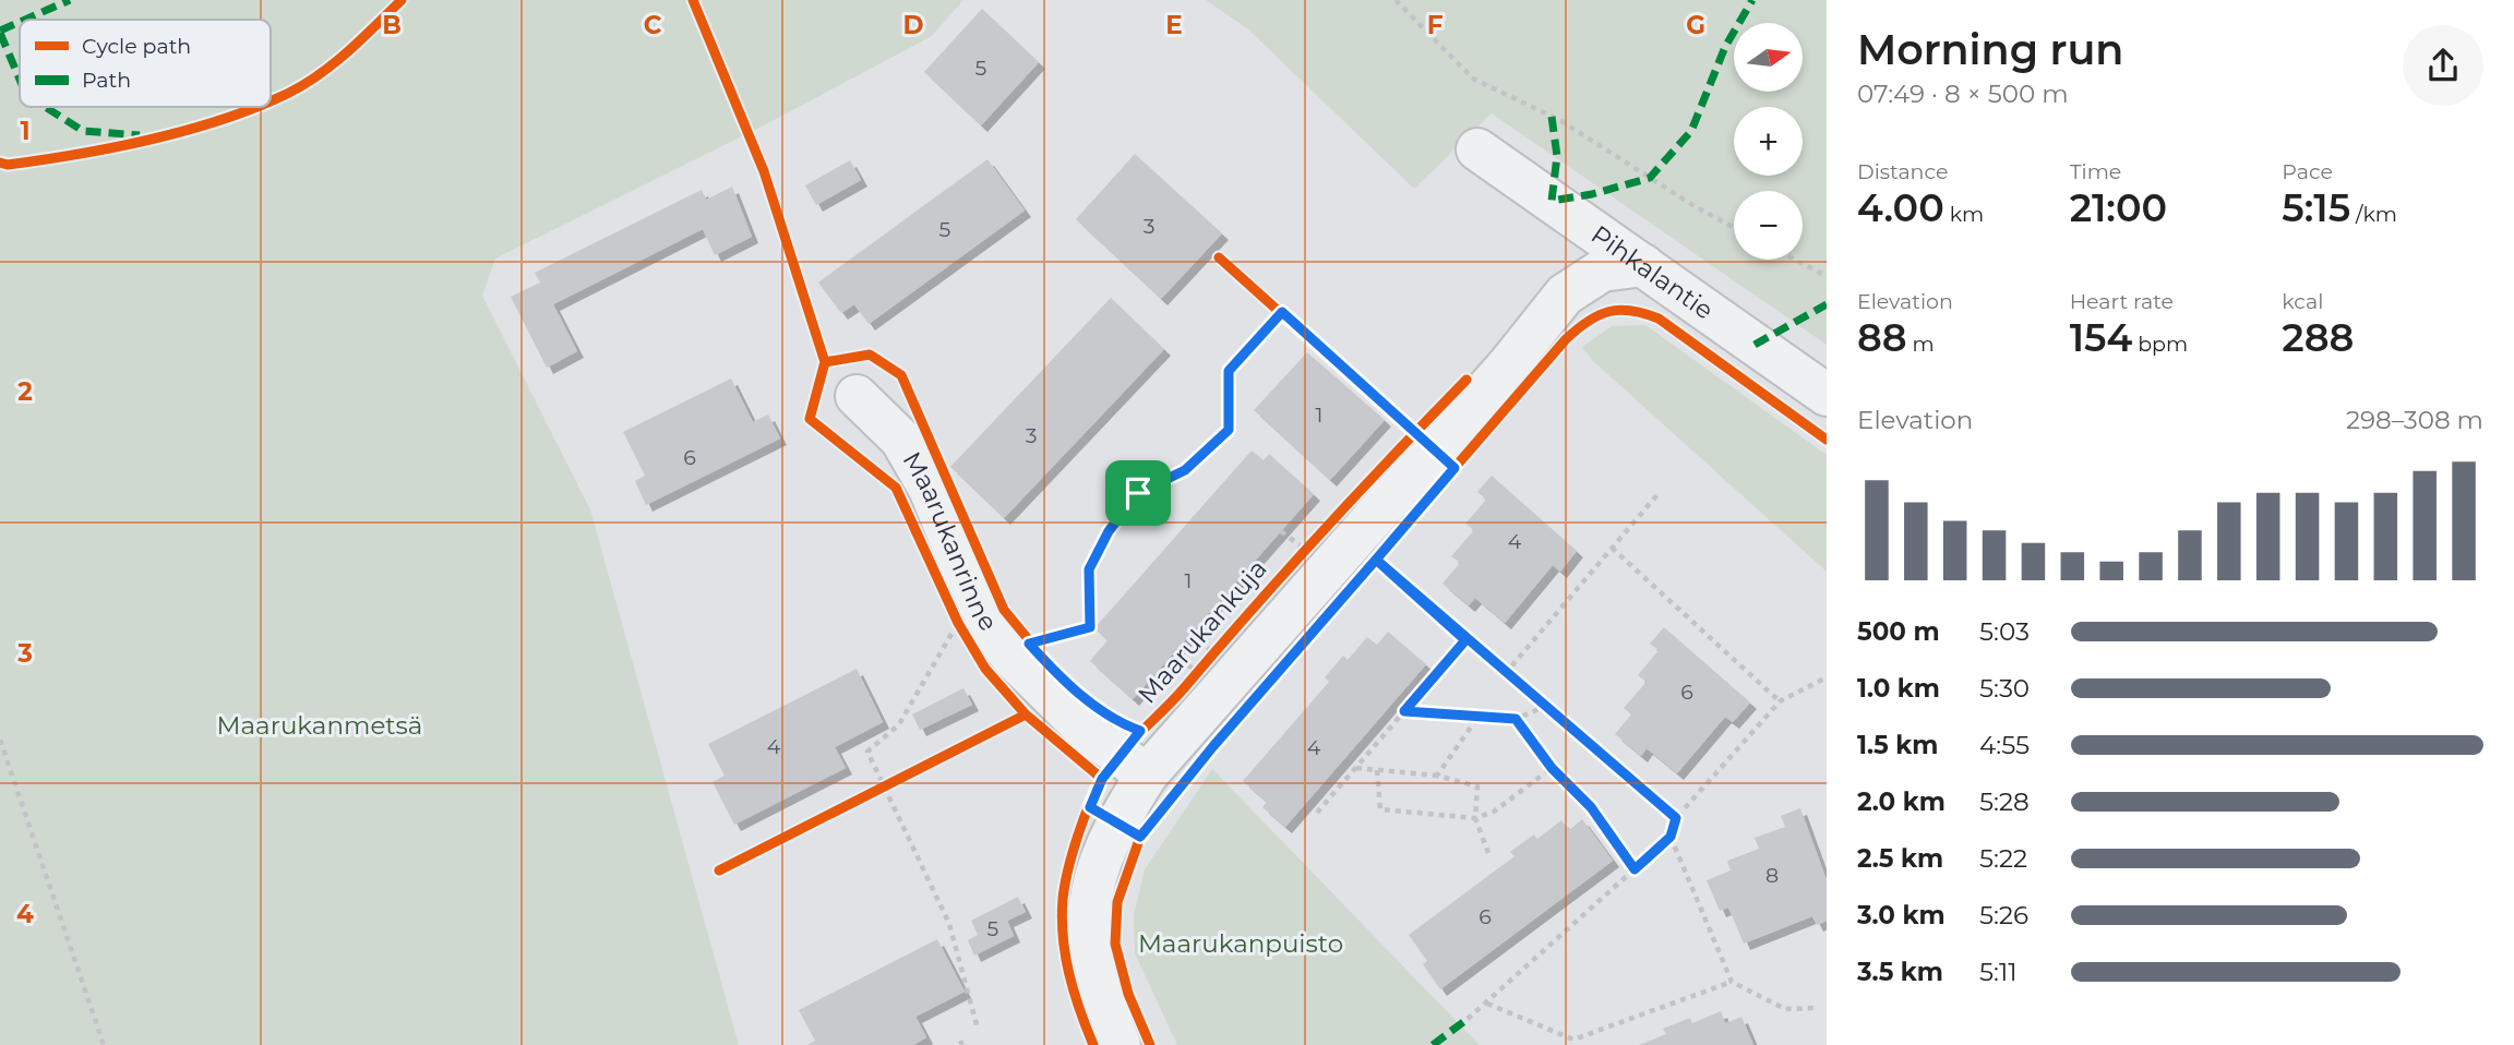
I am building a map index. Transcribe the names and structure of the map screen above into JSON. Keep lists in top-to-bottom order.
{
  "streets": {
    "street": ["Pihkalantie", "Maarukanrinne"],
    "cycle path": ["Maarukankuja"]
  },
  "parks": ["Maarukanmetsä", "Maarukanpuisto"],
  "house_numbers": [
    "5",
    "3",
    "5",
    "1",
    "3",
    "6",
    "4",
    "1",
    "6",
    "4",
    "4",
    "8",
    "6",
    "5"
  ],
  "legend": ["Cycle path", "Path"],
  "north": "right",
  "page": {
    "heading": ["Morning run", "07:49 · 8 × 500 m"],
    "map_buttons": ["+", "−"],
    "stats": [
      ["Distance", "4.00 km"],
      ["Time", "21:00"],
      ["Pace", "5:15 /km"],
      ["Elevation", "88 m"],
      ["Heart rate", "154 bpm"],
      ["kcal", "288"]
    ],
    "chart": ["Elevation", "298–308 m"],
    "list": [
      {
        "name": "500 m",
        "note": "5:03"
      },
      {
        "name": "1.0 km",
        "note": "5:30"
      },
      {
        "name": "1.5 km",
        "note": "4:55"
      },
      {
        "name": "2.0 km",
        "note": "5:28"
      },
      {
        "name": "2.5 km",
        "note": "5:22"
      },
      {
        "name": "3.0 km",
        "note": "5:26"
      },
      {
        "name": "3.5 km",
        "note": "5:11"
      }
    ]
  },
  "grid": {
    "columns": [
      "B",
      "C",
      "D",
      "E",
      "F",
      "G"
    ],
    "rows": [
      "1",
      "2",
      "3",
      "4"
    ]
  }
}
